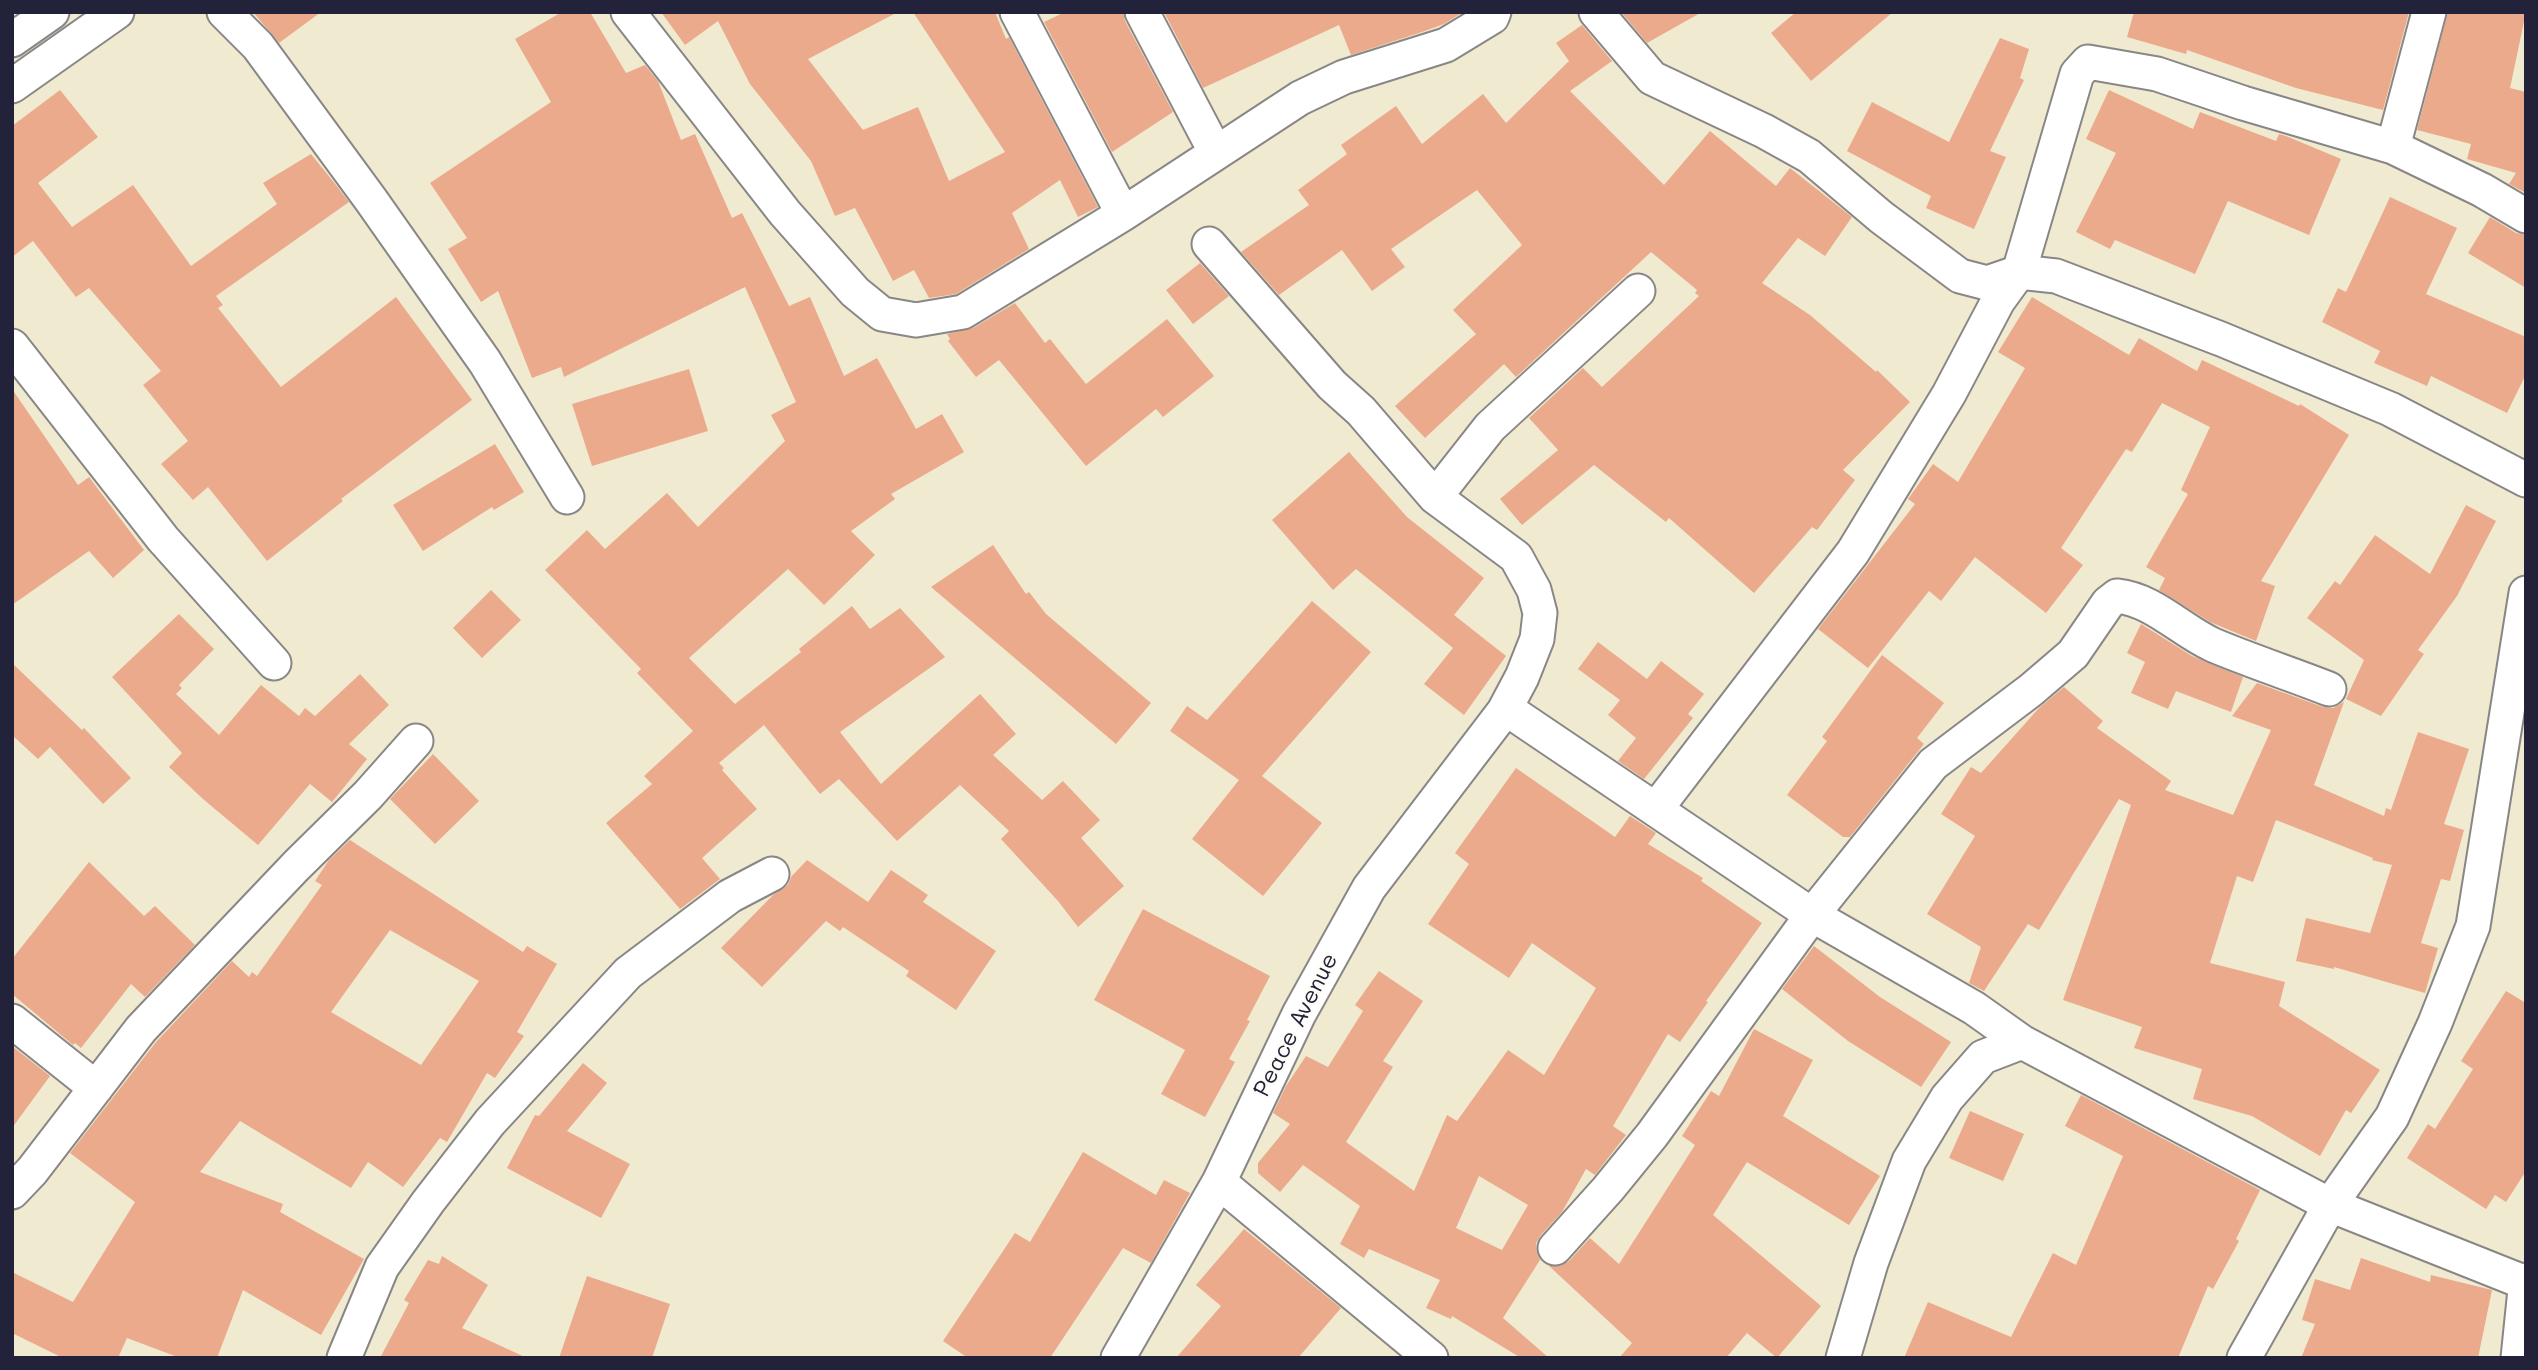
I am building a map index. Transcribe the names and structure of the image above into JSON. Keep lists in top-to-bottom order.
{
  "streets": {
    "street": ["Peace Avenue"]
  }
}
